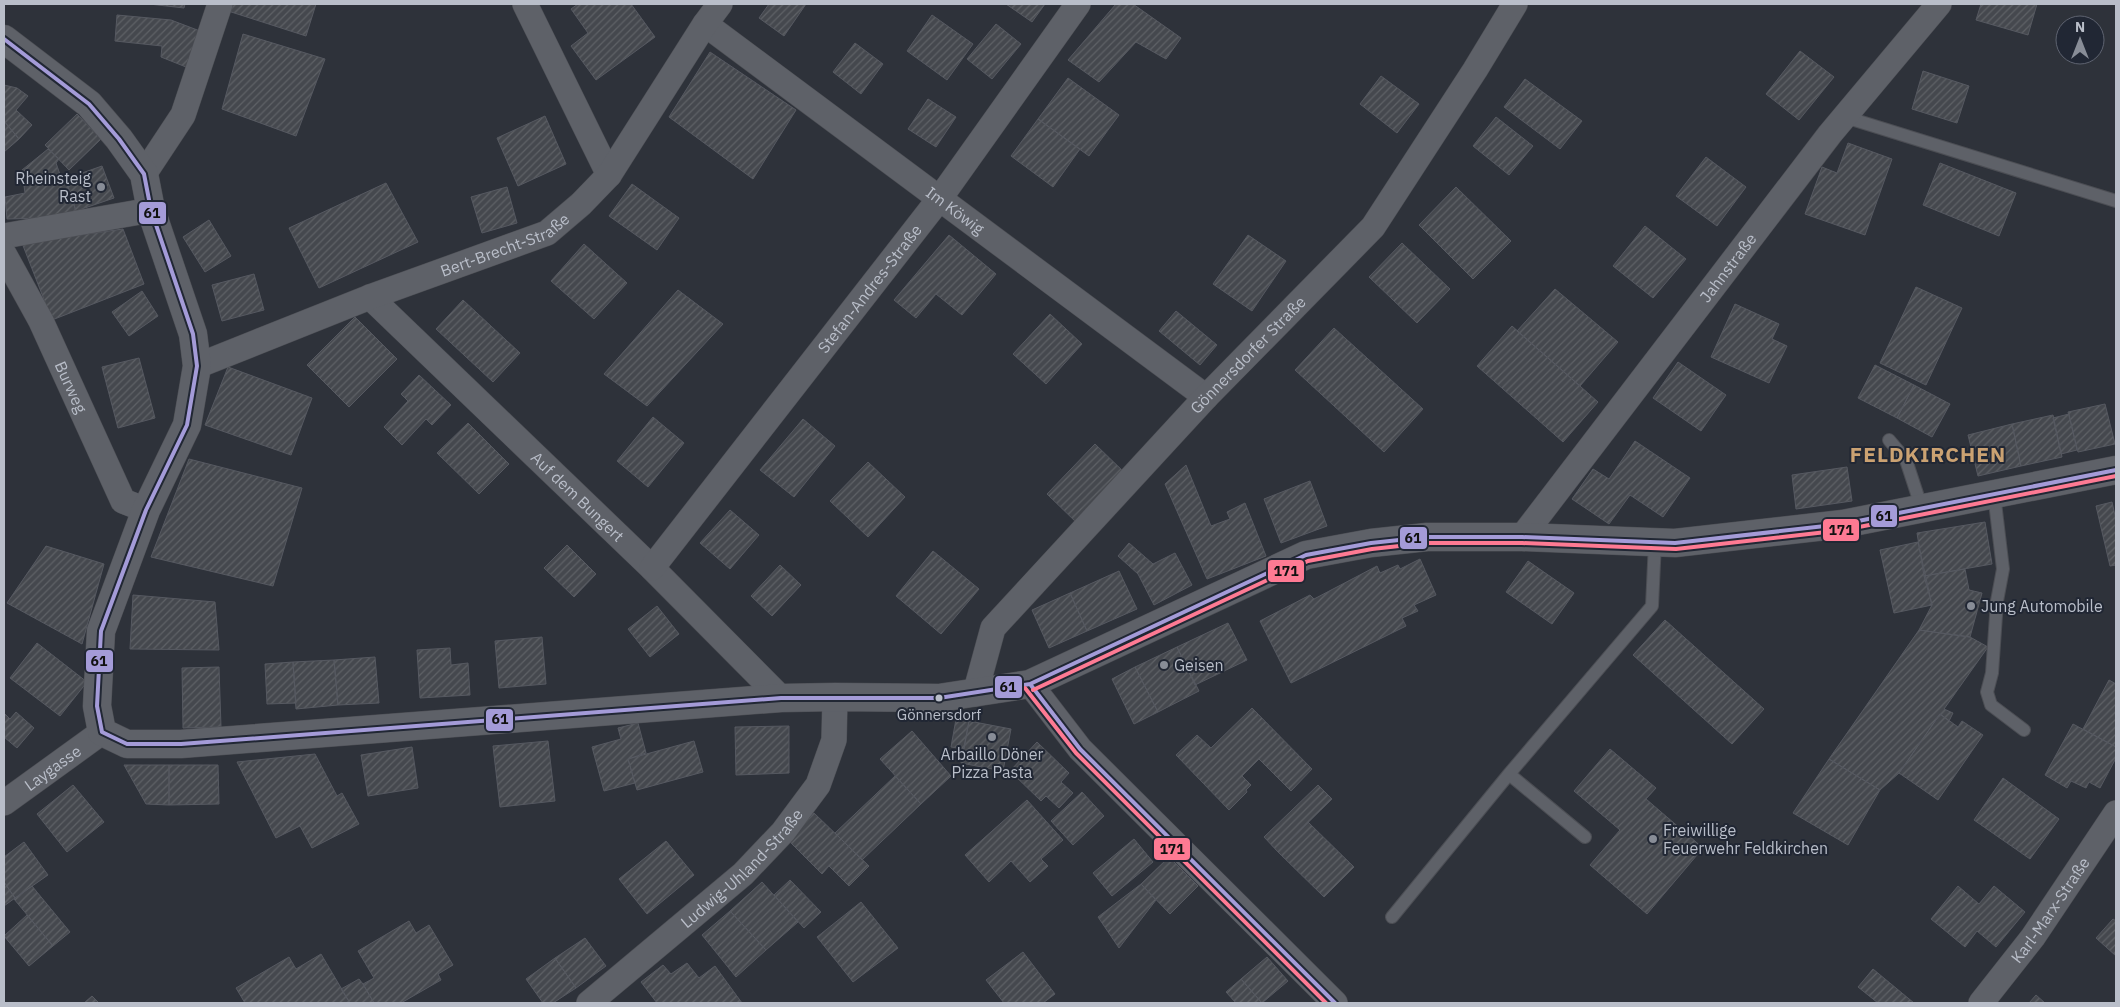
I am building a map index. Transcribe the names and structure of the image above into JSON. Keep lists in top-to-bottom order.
{
  "streets": {
    "street": [
      "Im Köwig",
      "Bert-Brecht-Straße",
      "Jahnstraße",
      "Stefan-Andres-Straße",
      "Gönnersdorfer Straße",
      "Burweg",
      "Auf dem Bungert",
      "Laygasse",
      "Ludwig-Uhland-Straße",
      "Karl-Marx-Straße"
    ]
  },
  "crossings": [
    ["Im Köwig", "Bert-Brecht-Straße"],
    ["Im Köwig", "Stefan-Andres-Straße"],
    ["Im Köwig", "Gönnersdorfer Straße"],
    ["Bert-Brecht-Straße", "Auf dem Bungert"],
    ["Stefan-Andres-Straße", "Auf dem Bungert"]
  ],
  "districts": ["FELDKIRCHEN"],
  "places": [
    "Rheinsteig Rast",
    "Jung Automobile",
    "Geisen",
    "Gönnersdorf",
    "Arbaillo Döner Pizza Pasta",
    "Freiwillige Feuerwehr Feldkirchen"
  ],
  "lines": ["transit line 61", "transit line 171"],
  "north": "top"
}
